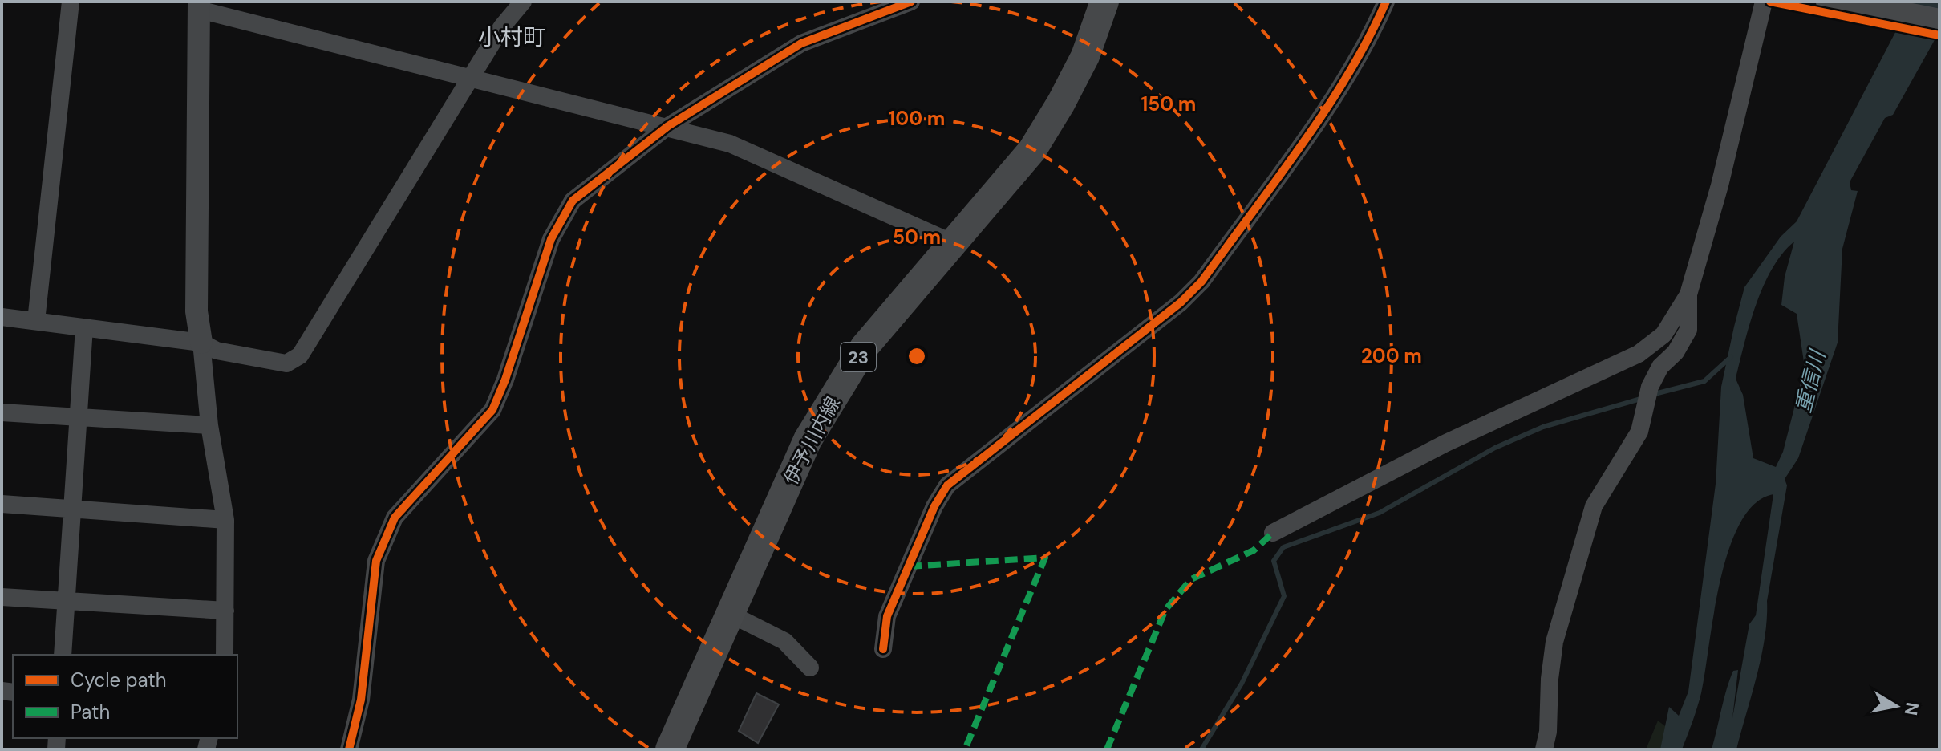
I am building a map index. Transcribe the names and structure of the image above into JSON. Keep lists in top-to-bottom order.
{
  "streets": {
    "main road": ["23", "伊予川内線"]
  },
  "districts": ["小村町"],
  "water": ["重信川"],
  "legend": ["Cycle path", "Path"],
  "north": "right",
  "rings": [
    "150 m",
    "100 m",
    "50 m",
    "200 m"
  ]
}
